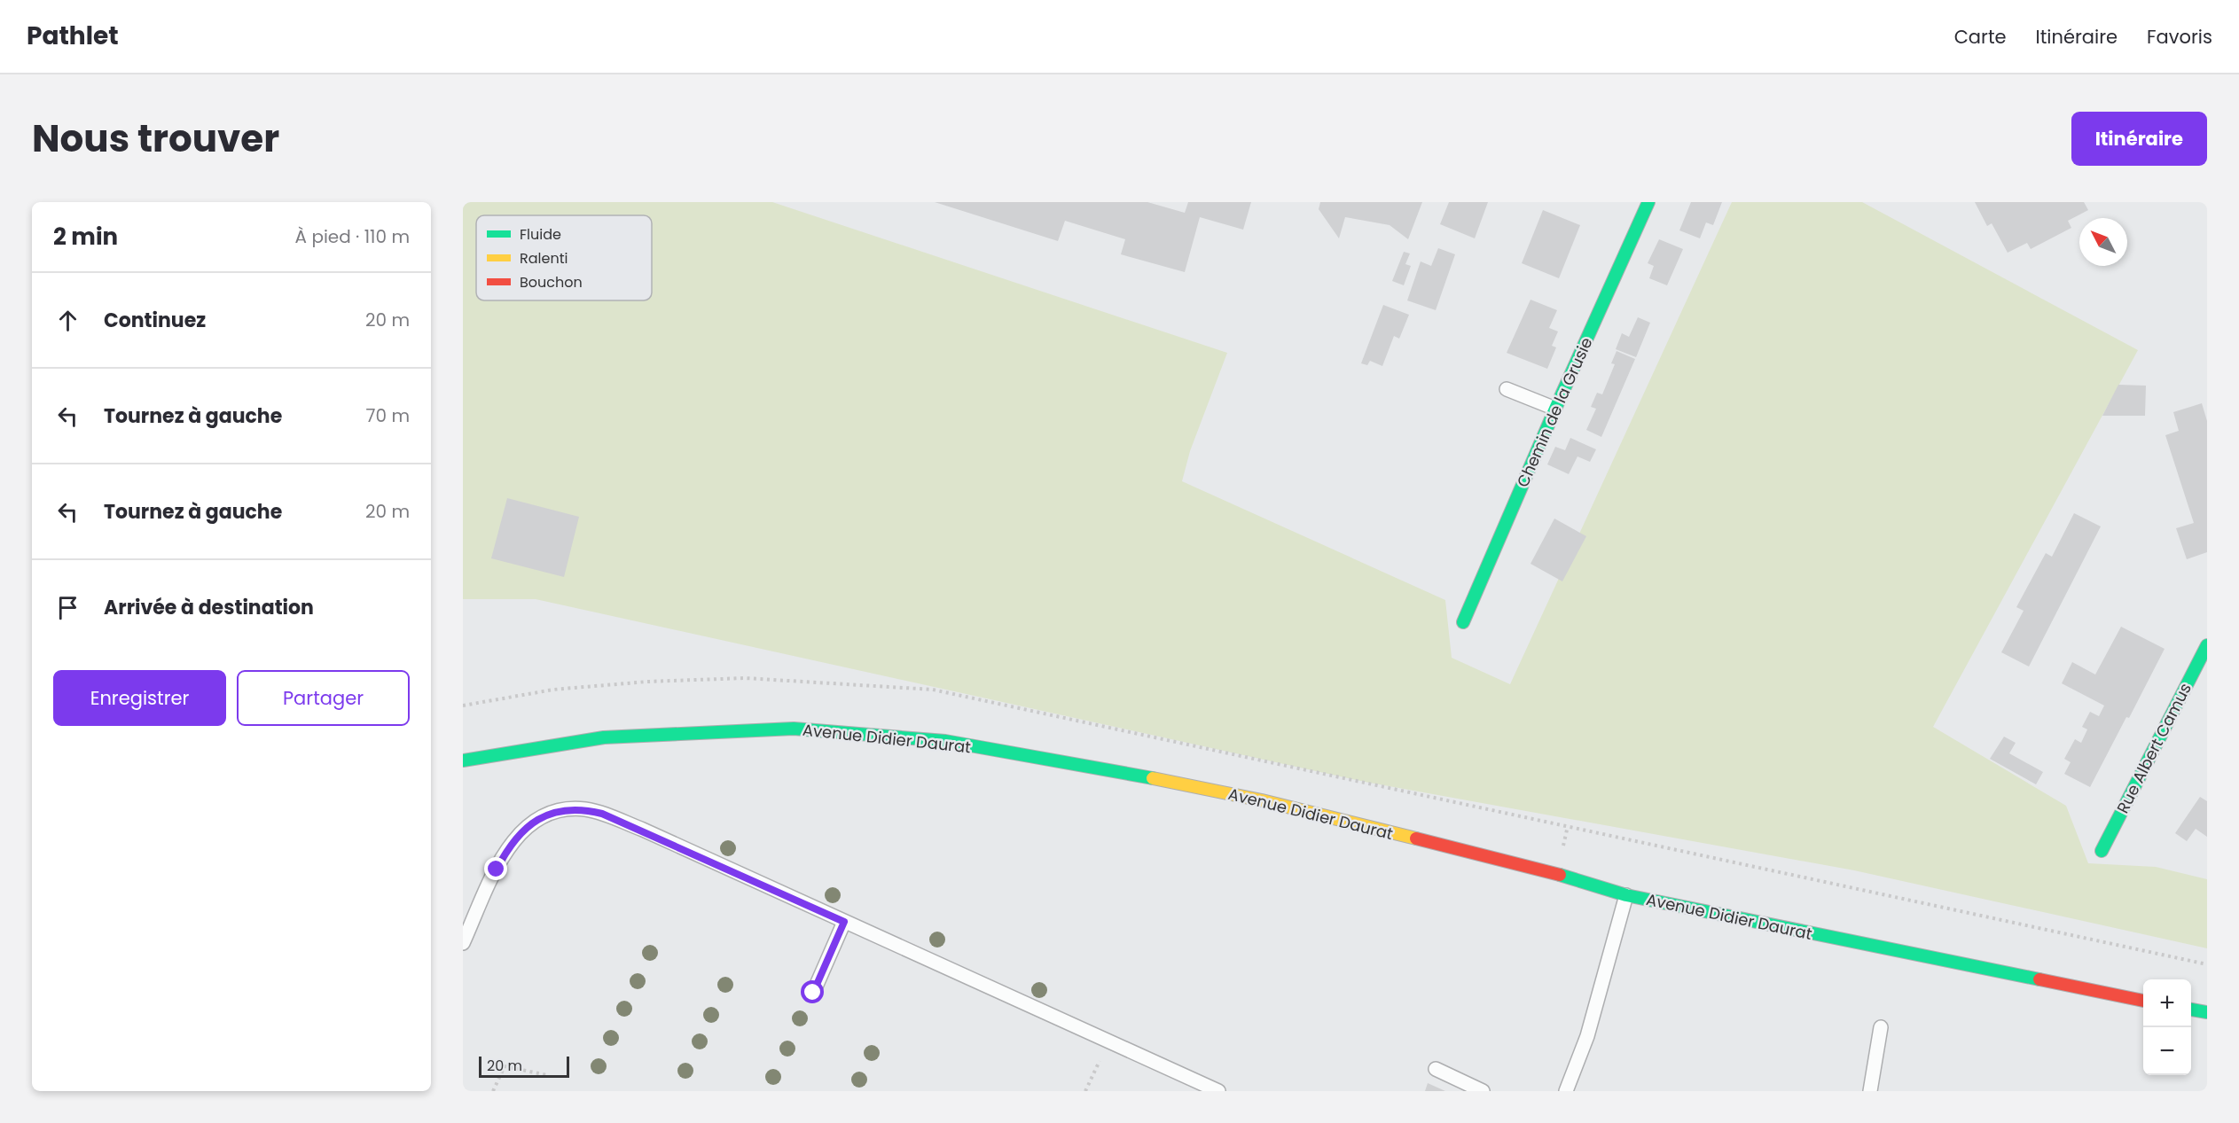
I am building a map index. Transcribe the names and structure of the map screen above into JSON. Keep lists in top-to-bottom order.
{
  "streets": {
    "main road": ["Chemin de la Grusie", "Avenue Didier Daurat", "Rue Albert Camus"]
  },
  "legend": ["Fluide", "Ralenti", "Bouchon"],
  "scale_bar": "20 m",
  "north": "top left",
  "page": {
    "header": "Pathlet",
    "nav": ["Carte", "Itinéraire", "Favoris"],
    "title": "Nous trouver",
    "buttons": [
      "Itinéraire",
      ["Enregistrer", "Partager"]
    ],
    "heading": ["2 min", "À pied · 110 m"],
    "list": [
      ["Continuez", "20 m"],
      ["Tournez à gauche", "70 m"],
      ["Tournez à gauche", "20 m"],
      "Arrivée à destination"
    ],
    "map_buttons": ["+", "−"],
    "scale": "20 m"
  }
}
